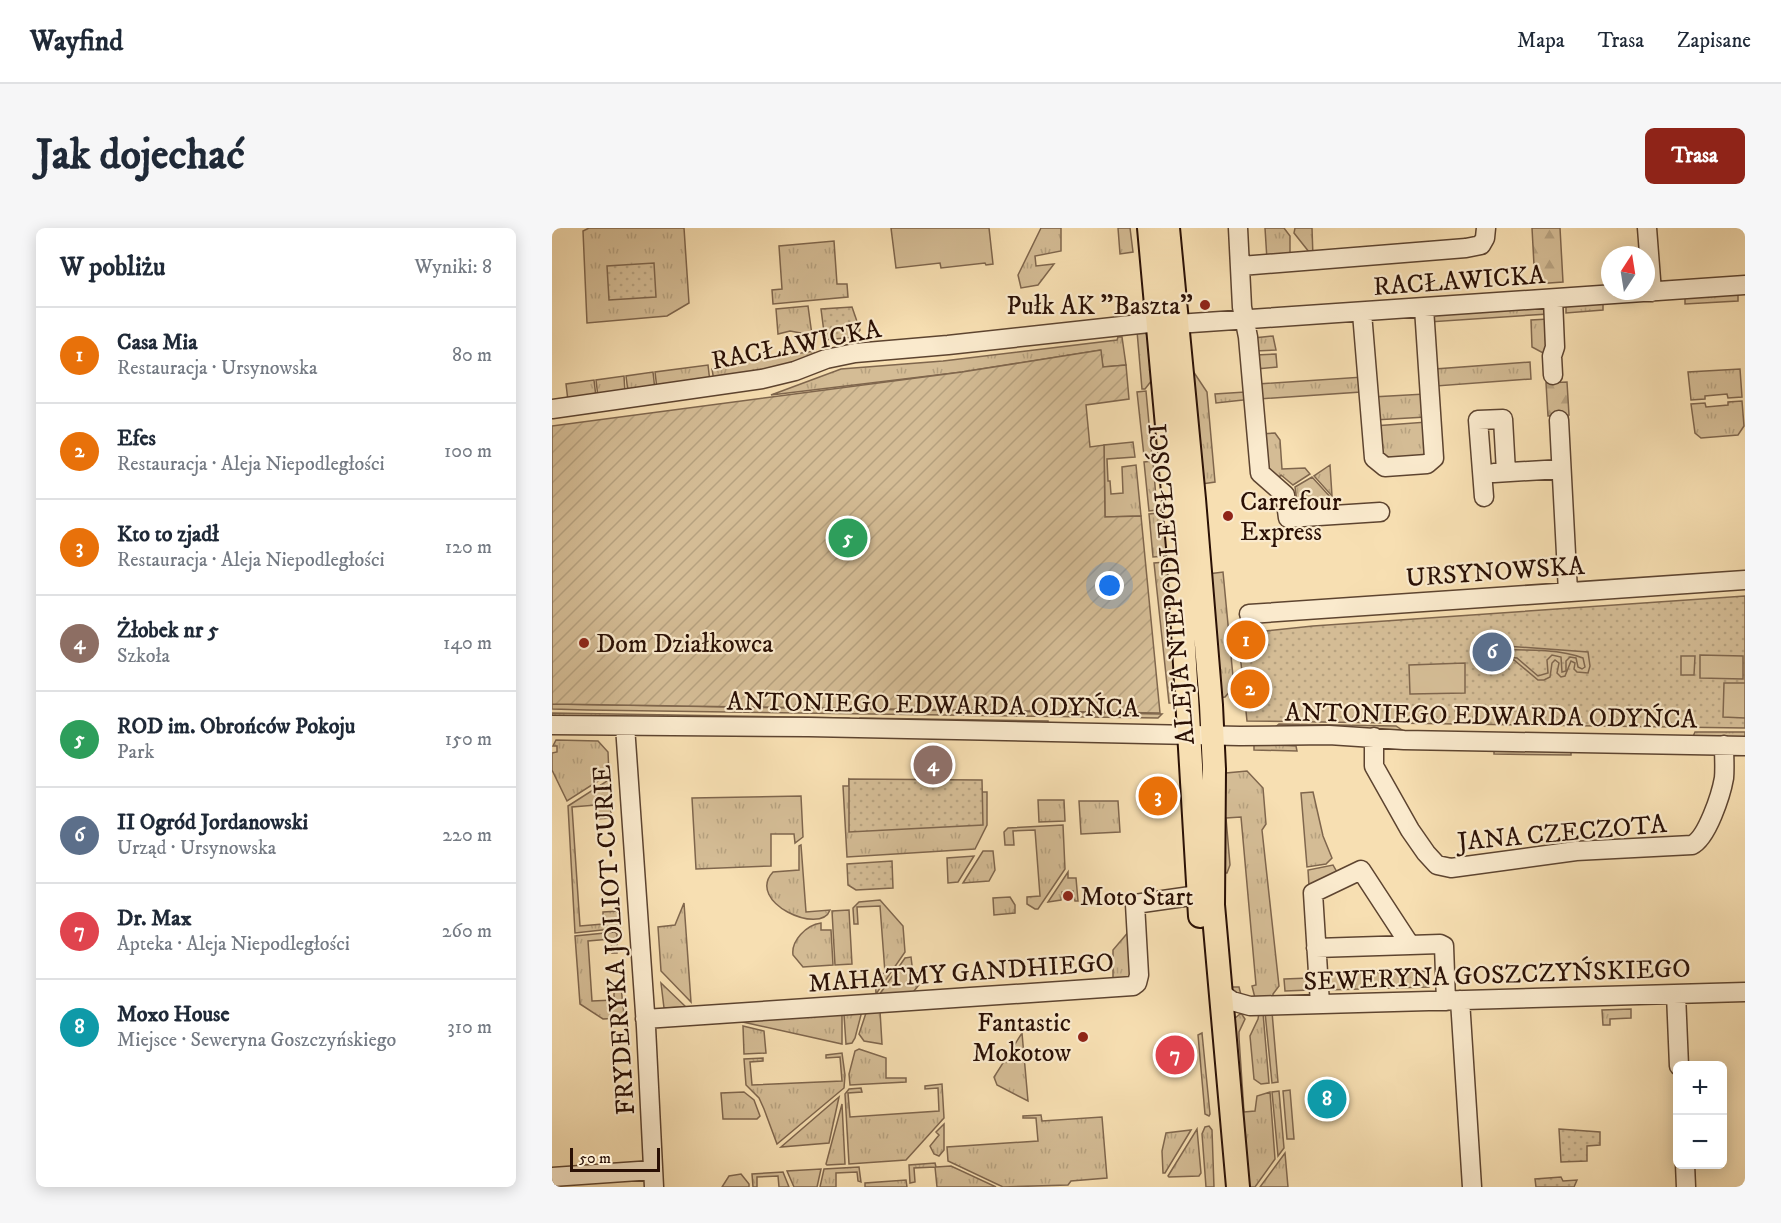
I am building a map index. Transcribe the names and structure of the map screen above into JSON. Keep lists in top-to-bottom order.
{
  "streets": {
    "main road": ["ALEJA NIEPODLEGŁOŚCI"],
    "street": [
      "RACŁAWICKA",
      "URSYNOWSKA",
      "ANTONIEGO EDWARDA ODYŃCA",
      "JANA CZECZOTA",
      "FRYDERYKA JOLIOT-CURIE",
      "MAHATMY GANDHIEGO",
      "SEWERYNA GOSZCZYŃSKIEGO"
    ]
  },
  "crossings": [
    ["RACŁAWICKA", "ALEJA NIEPODLEGŁOŚCI"],
    ["ALEJA NIEPODLEGŁOŚCI", "ANTONIEGO EDWARDA ODYŃCA"],
    ["ALEJA NIEPODLEGŁOŚCI", "MAHATMY GANDHIEGO"],
    ["ALEJA NIEPODLEGŁOŚCI", "SEWERYNA GOSZCZYŃSKIEGO"],
    ["ANTONIEGO EDWARDA ODYŃCA", "JANA CZECZOTA"],
    ["ANTONIEGO EDWARDA ODYŃCA", "FRYDERYKA JOLIOT-CURIE"],
    ["FRYDERYKA JOLIOT-CURIE", "MAHATMY GANDHIEGO"]
  ],
  "places": [
    "Pułk AK \"Baszta\"",
    "Carrefour Express",
    "Dom Działkowca",
    "Moto Start",
    "Fantastic Mokotow"
  ],
  "scale_bar": "50 m",
  "north": "top",
  "page": {
    "header": "Wayfind",
    "nav": ["Mapa", "Trasa", "Zapisane"],
    "buttons": "Trasa",
    "title": "Jak dojechać",
    "heading": ["W pobliżu", "Wyniki: 8"],
    "list": [
      {
        "mark": "1",
        "name": "Casa Mia",
        "note": "Restauracja · Ursynowska",
        "value": "80 m"
      },
      {
        "mark": "2",
        "name": "Efes",
        "note": "Restauracja · Aleja Niepodległości",
        "value": "100 m"
      },
      {
        "mark": "3",
        "name": "Kto to zjadł",
        "note": "Restauracja · Aleja Niepodległości",
        "value": "120 m"
      },
      {
        "mark": "4",
        "name": "Żłobek nr 5",
        "note": "Szkoła",
        "value": "140 m"
      },
      {
        "mark": "5",
        "name": "ROD im. Obrońców Pokoju",
        "note": "Park",
        "value": "150 m"
      },
      {
        "mark": "6",
        "name": "II Ogród Jordanowski",
        "note": "Urząd · Ursynowska",
        "value": "220 m"
      },
      {
        "mark": "7",
        "name": "Dr. Max",
        "note": "Apteka · Aleja Niepodległości",
        "value": "260 m"
      },
      {
        "mark": "8",
        "name": "Moxo House",
        "note": "Miejsce · Seweryna Goszczyńskiego",
        "value": "310 m"
      }
    ],
    "pins": [
      "5",
      "1",
      "6",
      "2",
      "4",
      "3",
      "7",
      "8"
    ],
    "map_buttons": ["+", "−"],
    "scale": "50 m"
  }
}
